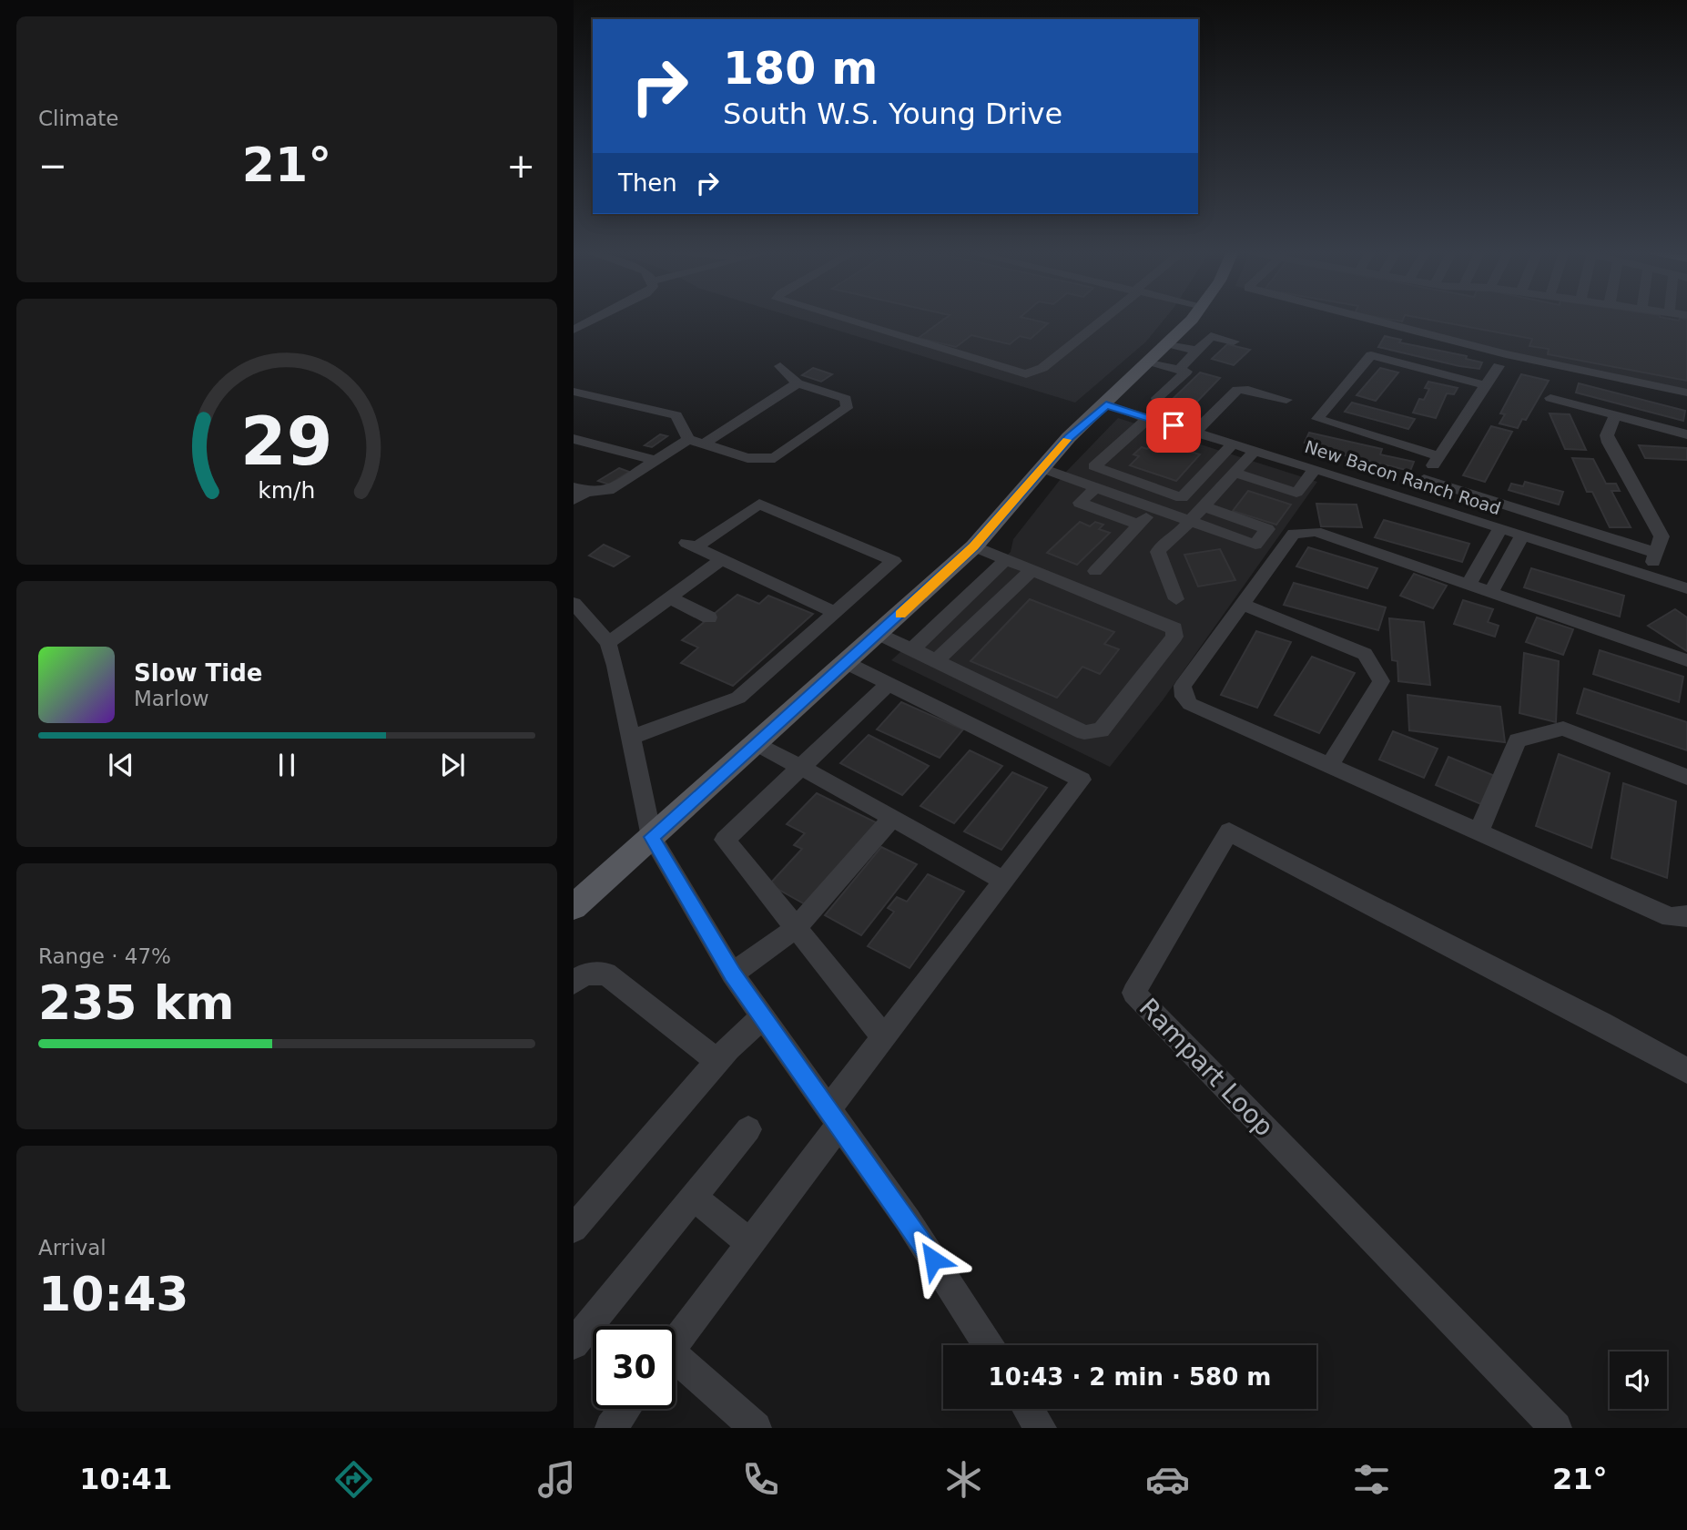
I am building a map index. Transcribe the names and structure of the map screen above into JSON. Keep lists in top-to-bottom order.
{
  "streets": {
    "street": ["New Bacon Ranch Road", "Rampart Loop"]
  },
  "page": {
    "tile": [
      "Climate",
      ["Range · 47%", "235 km"],
      ["Arrival", "10:43"]
    ],
    "turn": ["180 m", "South W.S. Young Drive"],
    "heat": ["−", "21°", "+"],
    "then": "Then",
    "song": ["Slow Tide", "Marlow"],
    "limit": "30",
    "trip": "10:43 · 2 min · 580 m",
    "tabs": ["10:41", "21°"],
    "gauge": ["29", "km/h"]
  }
}
